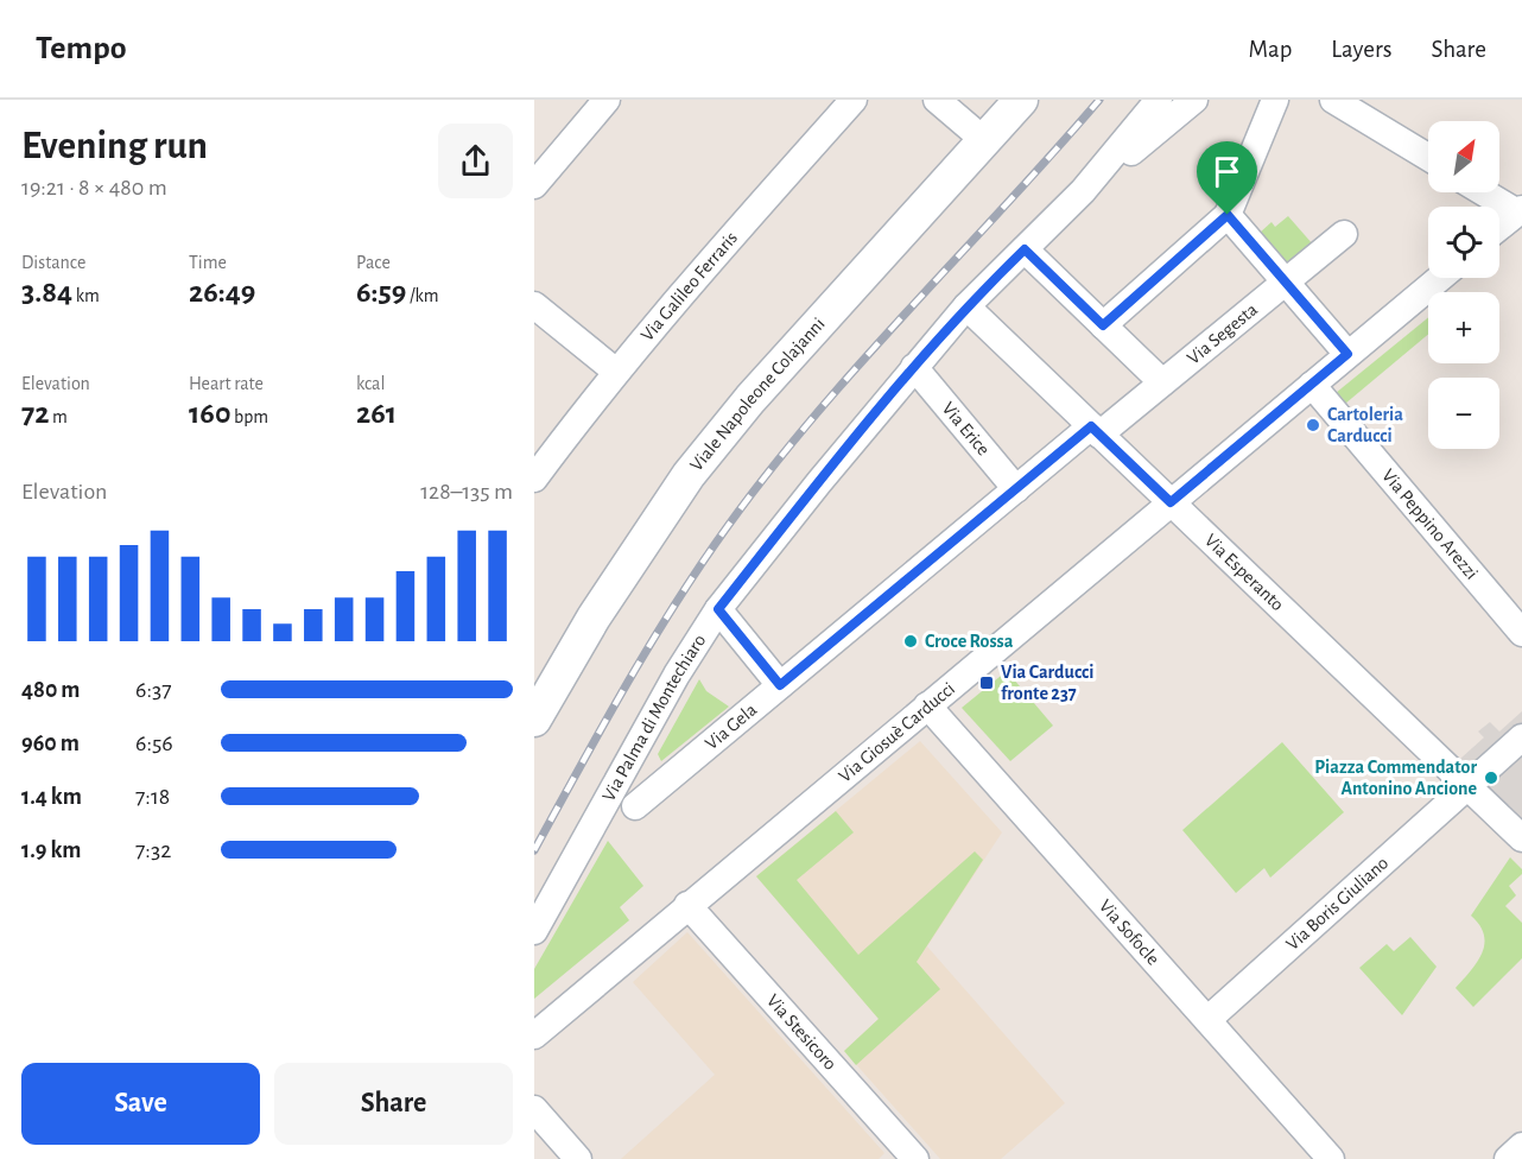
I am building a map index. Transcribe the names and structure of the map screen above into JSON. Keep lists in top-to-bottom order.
{
  "streets": {
    "street": [
      "Via Galileo Ferraris",
      "Via Segesta",
      "Viale Napoleone Colajanni",
      "Via Erice",
      "Via Peppino Arezzi",
      "Via Esperanto",
      "Via Palma di Montechiaro",
      "Via Gela",
      "Via Giosuè Carducci",
      "Via Boris Giuliano",
      "Via Sofocle",
      "Via Stesicoro"
    ]
  },
  "crossings": [
    ["Via Segesta", "Via Esperanto"],
    ["Via Segesta", "Via Gela"],
    ["Via Erice", "Via Palma di Montechiaro"],
    ["Via Erice", "Via Gela"],
    ["Via Peppino Arezzi", "Via Giosuè Carducci"],
    ["Via Esperanto", "Via Palma di Montechiaro"],
    ["Via Esperanto", "Via Gela"],
    ["Via Esperanto", "Via Giosuè Carducci"],
    ["Via Esperanto", "Via Boris Giuliano"],
    ["Via Giosuè Carducci", "Via Sofocle"],
    ["Via Giosuè Carducci", "Via Stesicoro"],
    ["Via Boris Giuliano", "Via Sofocle"]
  ],
  "places": {
    "other": ["Cartoleria Carducci", "Croce Rossa", "Piazza Commendator Antonino Ancione"],
    "transit": ["Via Carducci fronte 237"]
  },
  "north": "top right",
  "page": {
    "header": "Tempo",
    "nav": ["Map", "Layers", "Share"],
    "heading": ["Evening run", "19:21 · 8 × 480 m"],
    "map_buttons": ["+", "−"],
    "stats": [
      ["Distance", "3.84 km"],
      ["Time", "26:49"],
      ["Pace", "6:59 /km"],
      ["Elevation", "72 m"],
      ["Heart rate", "160 bpm"],
      ["kcal", "261"]
    ],
    "chart": ["Elevation", "128–135 m"],
    "list": [
      {
        "name": "480 m",
        "note": "6:37"
      },
      {
        "name": "960 m",
        "note": "6:56"
      },
      {
        "name": "1.4 km",
        "note": "7:18"
      },
      {
        "name": "1.9 km",
        "note": "7:32"
      }
    ],
    "buttons": ["Save", "Share"]
  }
}
